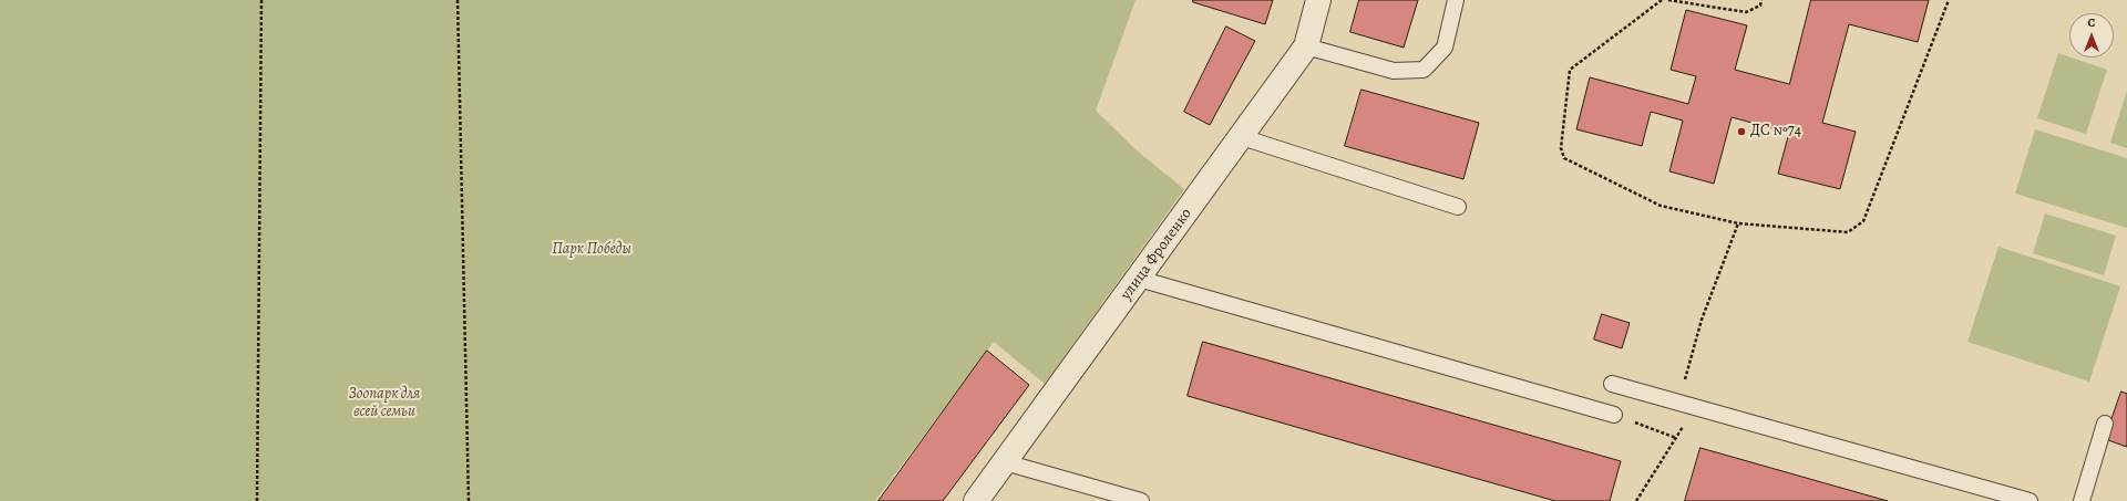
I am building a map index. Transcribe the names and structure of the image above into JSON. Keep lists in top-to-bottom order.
{
  "streets": {
    "street": ["улица Фроленко"]
  },
  "parks": ["Парк Победы", "Зоопарк для всей семьи"],
  "places": ["ДС №74"],
  "north": "top"
}
